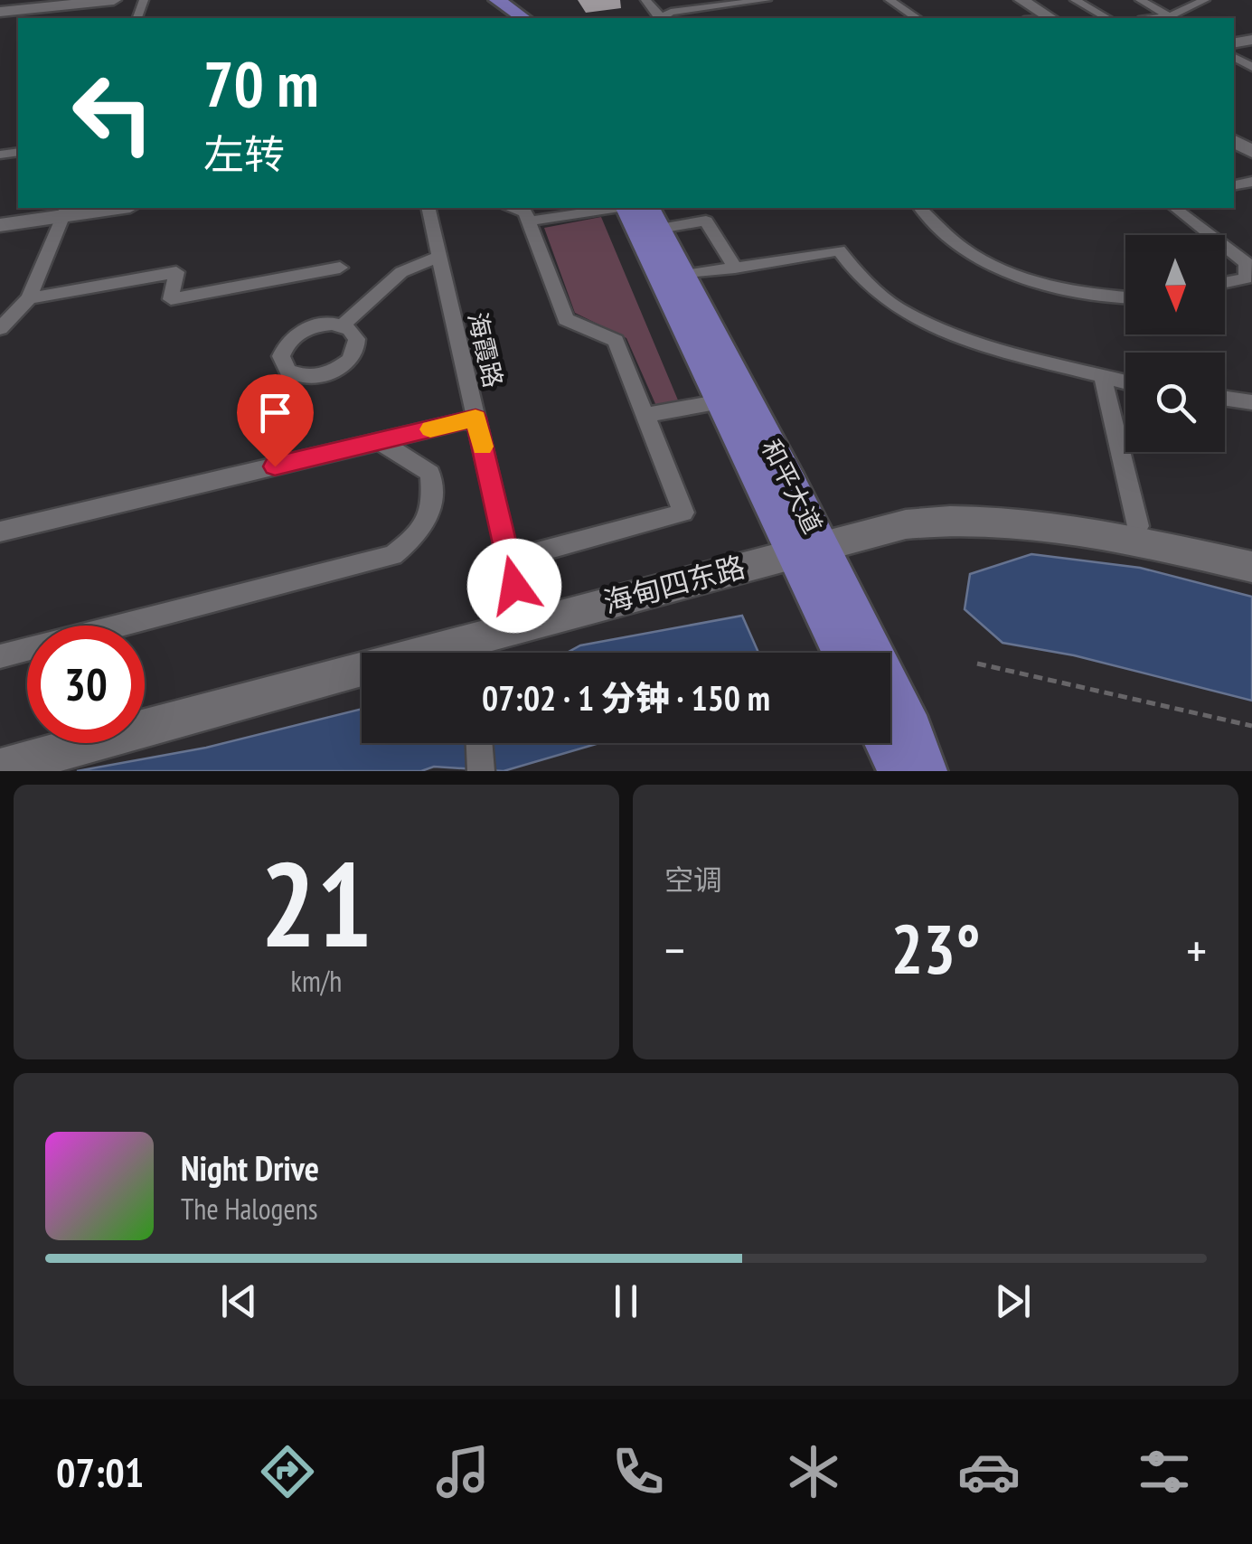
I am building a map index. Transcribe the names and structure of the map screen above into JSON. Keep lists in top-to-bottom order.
{
  "streets": {
    "main road": ["和平大道", "海甸四东路"],
    "street": ["海霞路"]
  },
  "crossings": [
    ["海霞路", "海甸四东路"],
    ["和平大道", "海甸四东路"]
  ],
  "north": "bottom",
  "page": {
    "turn": ["70 m", "左转"],
    "limit": "30",
    "trip": "07:02 · 1 分钟 · 150 m",
    "tile": [
      ["21", "km/h"],
      "空调"
    ],
    "heat": ["−", "23°", "+"],
    "song": ["Night Drive", "The Halogens"],
    "tabs": "07:01"
  }
}
